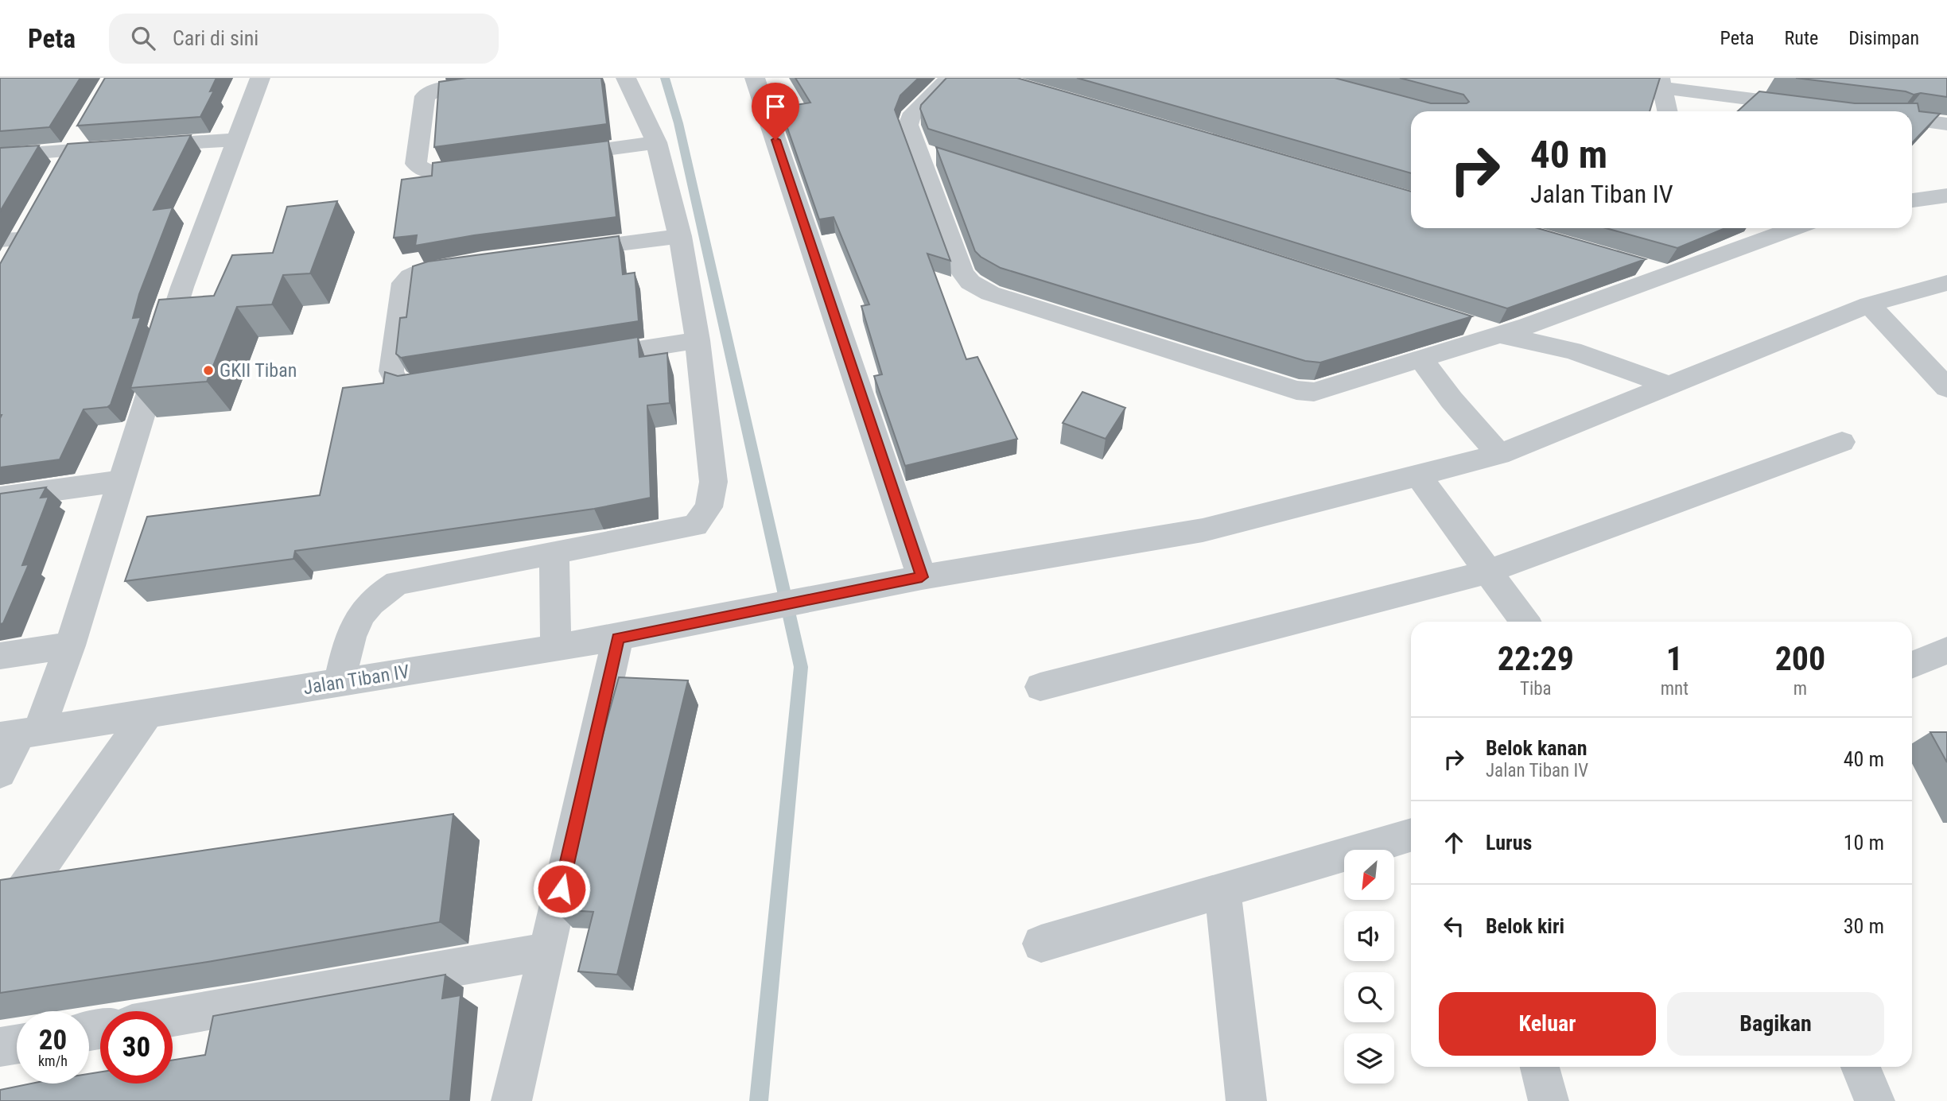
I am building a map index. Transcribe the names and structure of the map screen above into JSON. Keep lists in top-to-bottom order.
{
  "streets": {
    "street": ["Jalan Tiban IV"]
  },
  "places": ["GKII Tiban"],
  "north": "bottom left",
  "page": {
    "header": "Peta",
    "search": "Cari di sini",
    "nav": ["Peta", "Rute", "Disimpan"],
    "turn": ["40 m", "Jalan Tiban IV"],
    "eta": [
      "22:29",
      "Tiba",
      "1",
      "mnt",
      "200",
      "m"
    ],
    "list": [
      {
        "name": "Belok kanan",
        "note": "Jalan Tiban IV",
        "value": "40 m"
      },
      {
        "name": "Lurus",
        "value": "10 m"
      },
      {
        "name": "Belok kiri",
        "value": "30 m"
      }
    ],
    "buttons": ["Keluar", "Bagikan"],
    "speed": "20 km/h",
    "limit": "30"
  }
}
